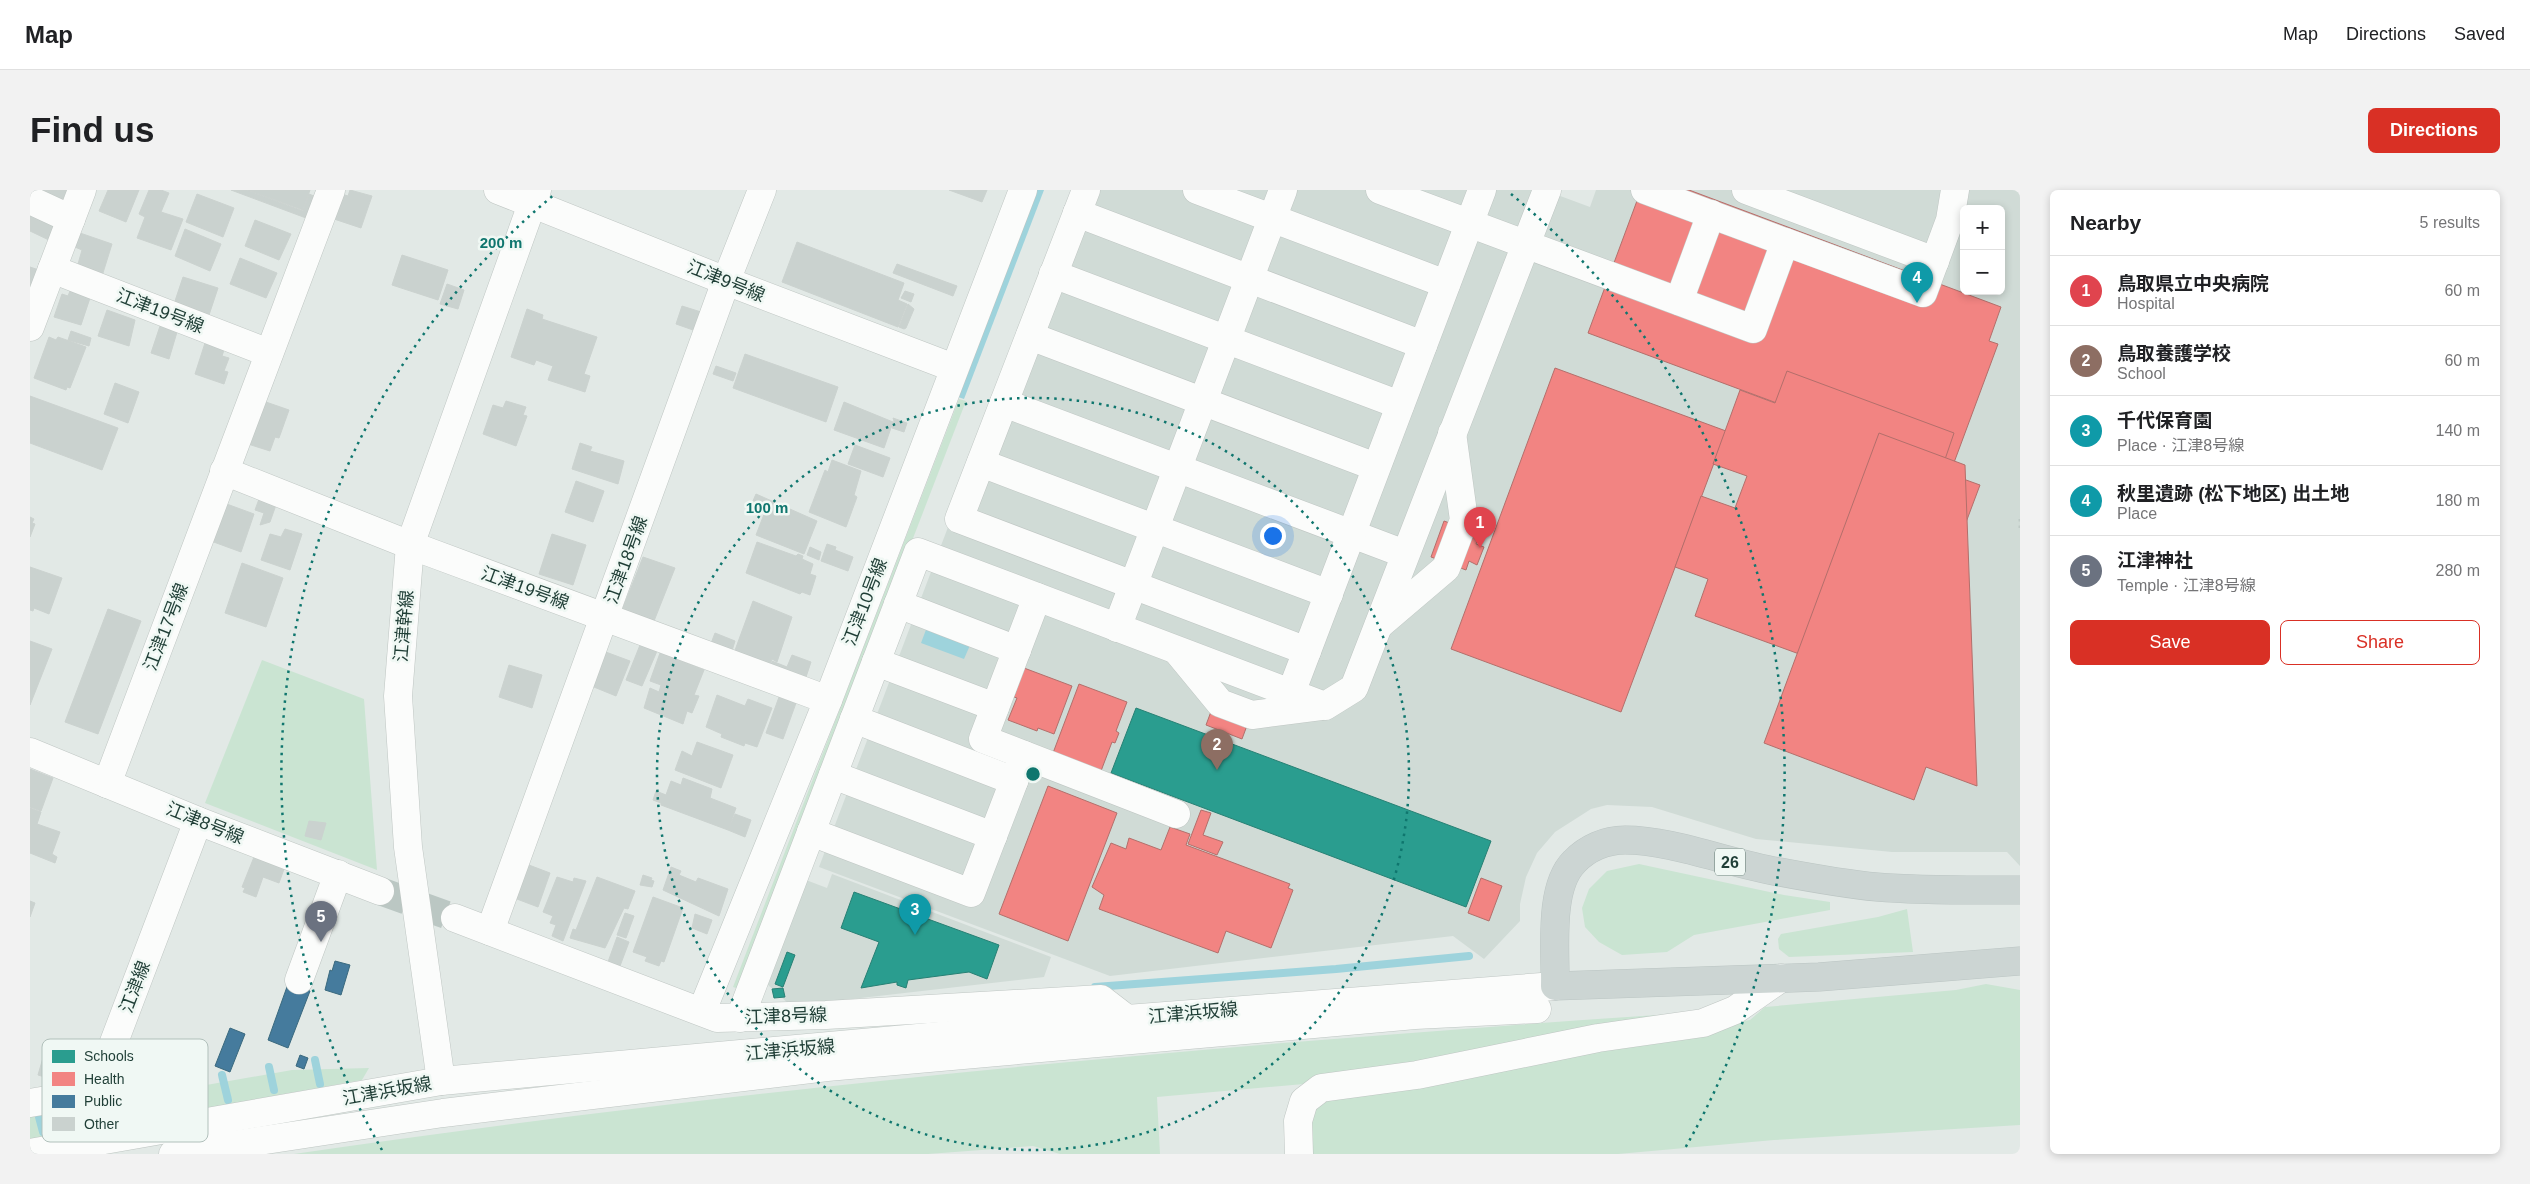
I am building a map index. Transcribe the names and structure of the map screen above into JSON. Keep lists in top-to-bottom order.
{
  "streets": {
    "main road": ["26"],
    "street": [
      "江津9号線",
      "江津19号線",
      "江津18号線",
      "江津10号線",
      "江津幹線",
      "江津17号線",
      "江津8号線",
      "江津線",
      "江津浜坂線"
    ]
  },
  "crossings": [
    ["江津9号線", "江津18号線"],
    ["江津9号線", "江津10号線"],
    ["江津9号線", "江津幹線"],
    ["江津19号線", "江津18号線"],
    ["江津19号線", "江津10号線"],
    ["江津19号線", "江津幹線"],
    ["江津19号線", "江津17号線"],
    ["江津18号線", "江津8号線"],
    ["江津10号線", "江津8号線"],
    ["江津幹線", "江津浜坂線"],
    ["江津17号線", "江津8号線"],
    ["江津8号線", "江津線"],
    ["江津8号線", "江津浜坂線"],
    ["26", "江津浜坂線"]
  ],
  "legend": [
    "Schools",
    "Health",
    "Public",
    "Other"
  ],
  "page": {
    "header": "Map",
    "nav": ["Map", "Directions", "Saved"],
    "buttons": [
      "Directions",
      ["Save", "Share"]
    ],
    "title": "Find us",
    "heading": ["Nearby", "5 results"],
    "map_buttons": ["+", "−"],
    "list": [
      {
        "mark": "1",
        "name": "鳥取県立中央病院",
        "note": "Hospital",
        "value": "60 m"
      },
      {
        "mark": "2",
        "name": "鳥取養護学校",
        "note": "School",
        "value": "60 m"
      },
      {
        "mark": "3",
        "name": "千代保育園",
        "note": "Place · 江津8号線",
        "value": "140 m"
      },
      {
        "mark": "4",
        "name": "秋里遺跡 (松下地区) 出土地",
        "note": "Place",
        "value": "180 m"
      },
      {
        "mark": "5",
        "name": "江津神社",
        "note": "Temple · 江津8号線",
        "value": "280 m"
      }
    ],
    "pins": [
      "4",
      "1",
      "2",
      "3",
      "5"
    ]
  },
  "rings": ["200 m", "100 m"]
}
